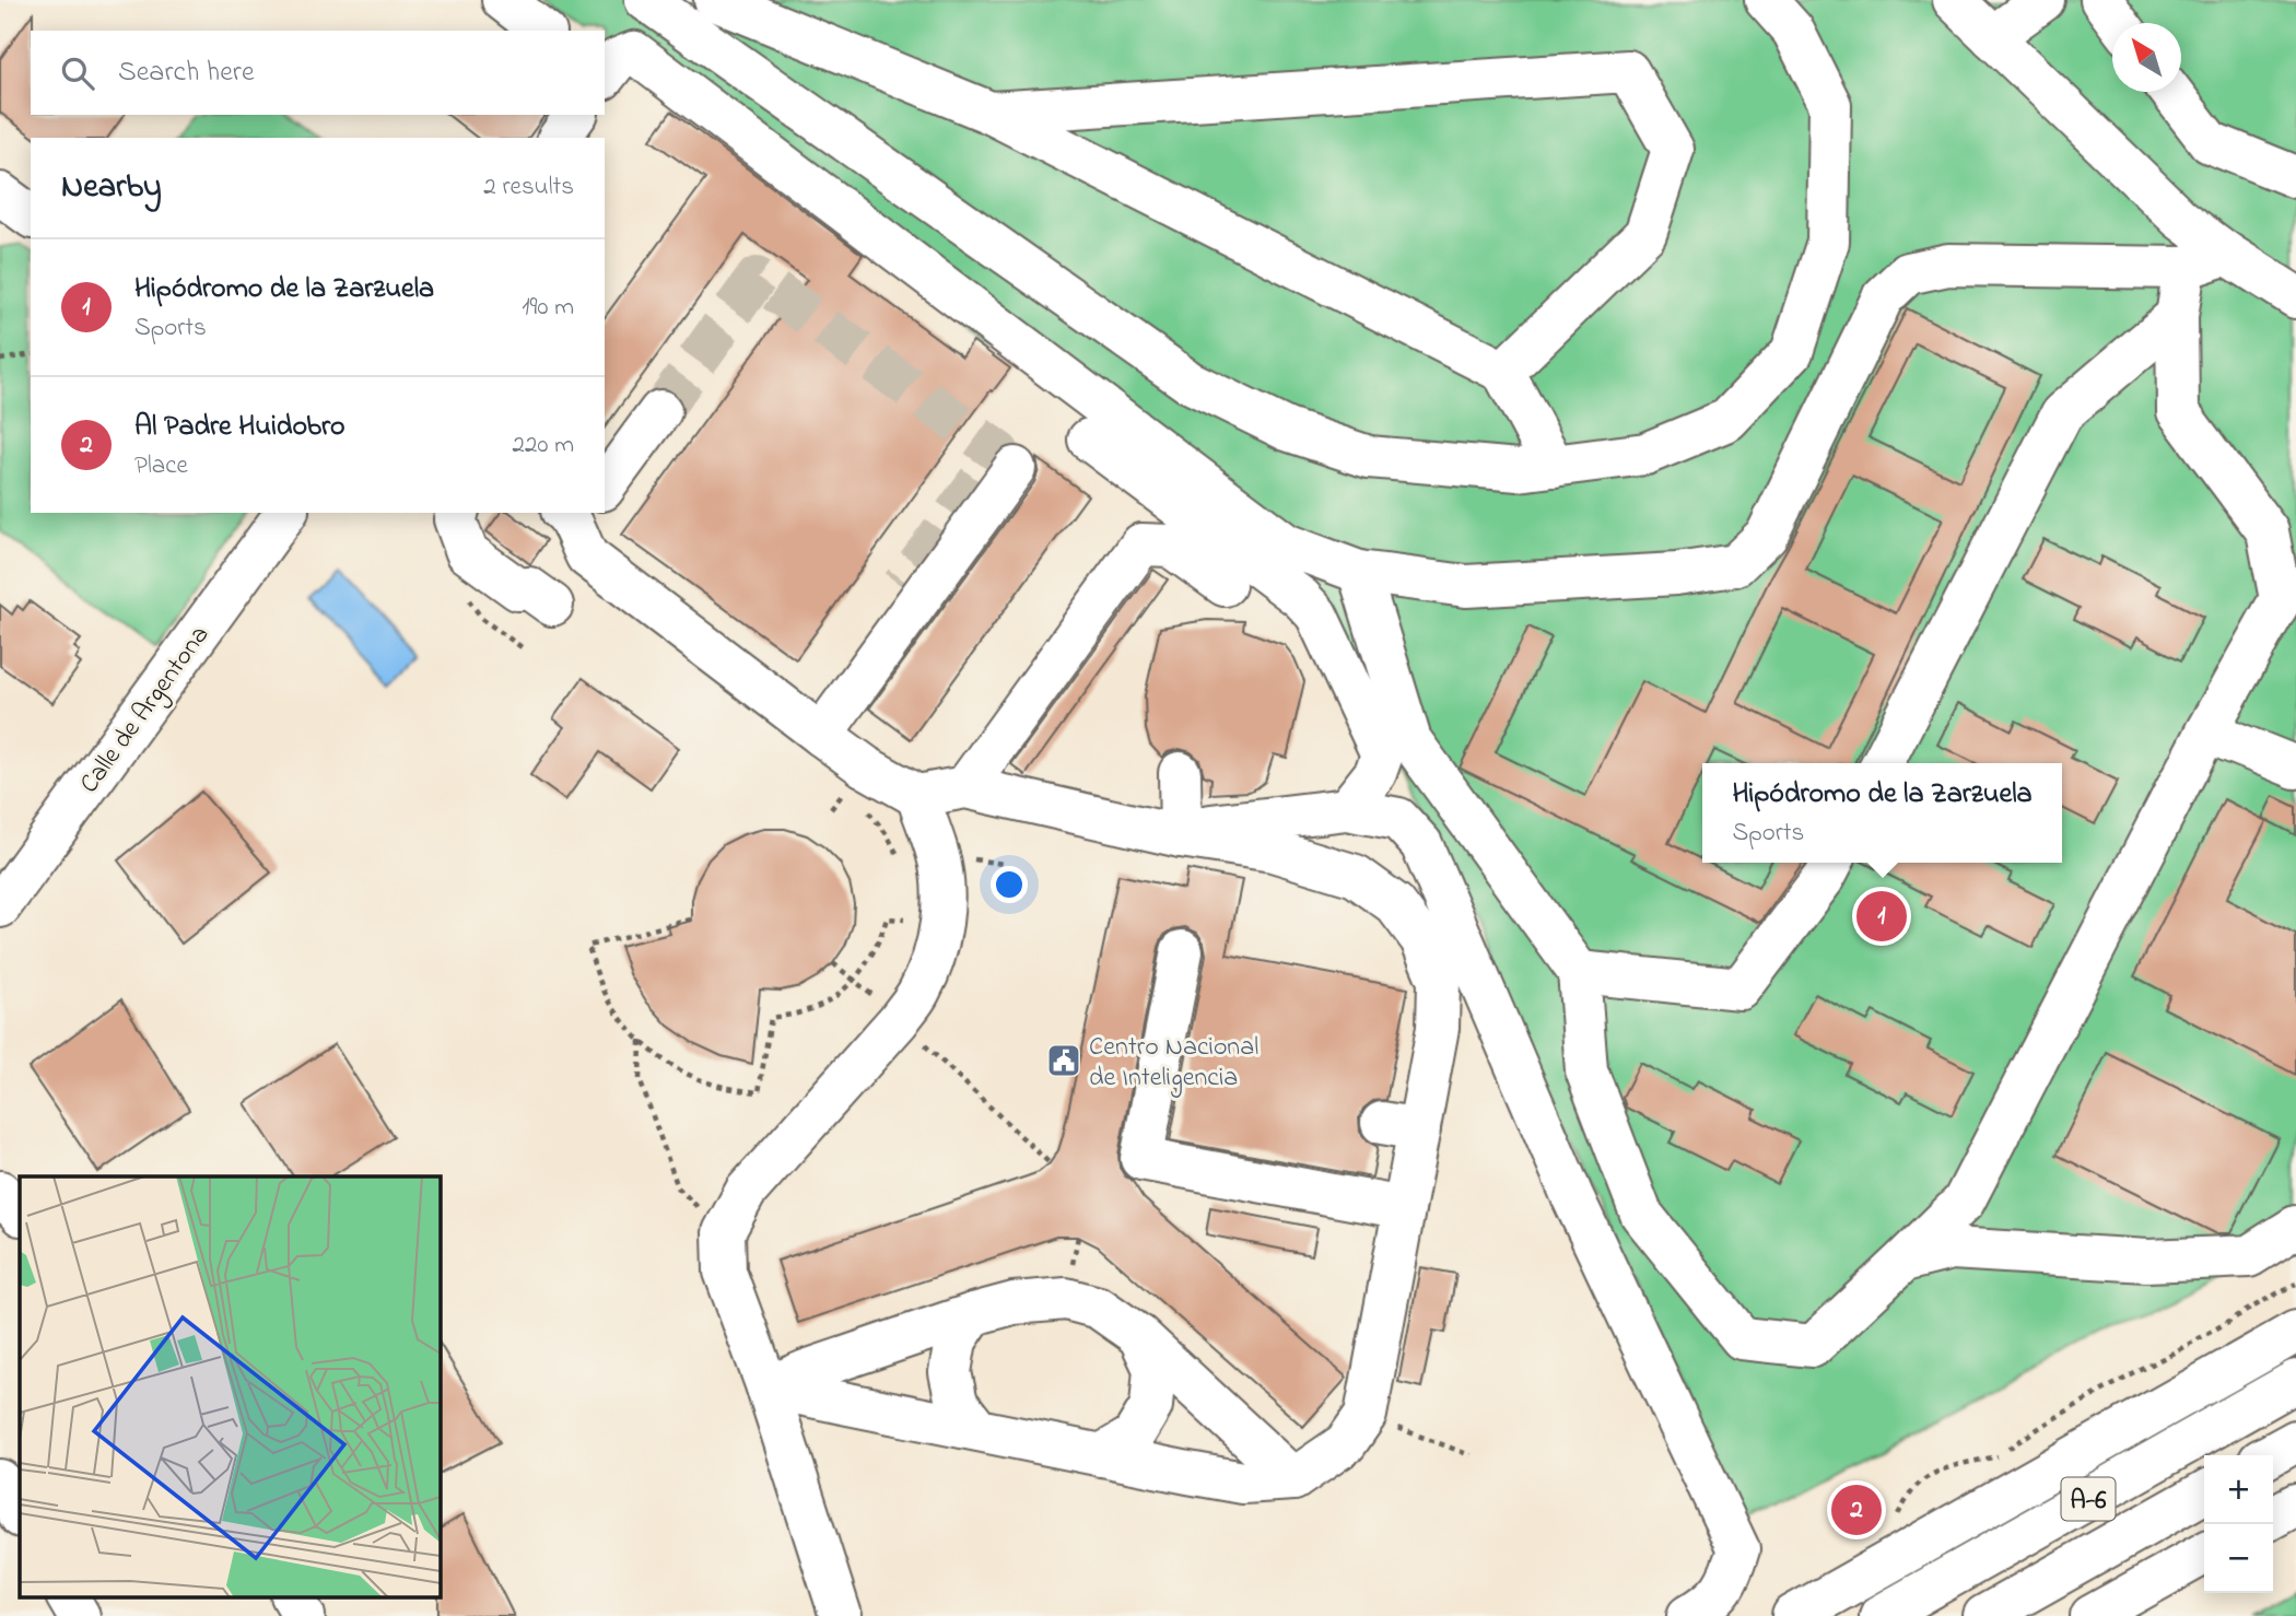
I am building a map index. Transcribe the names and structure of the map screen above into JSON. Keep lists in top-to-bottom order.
{
  "streets": {
    "main road": ["Calle de Argentona", "A-6"]
  },
  "places": {
    "public building": ["Centro Nacional de Inteligencia"]
  },
  "north": "top left",
  "page": {
    "search": "Search here",
    "heading": ["Nearby", "2 results"],
    "list": [
      {
        "mark": "1",
        "name": "Hipódromo de la Zarzuela",
        "note": "Sports",
        "value": "190 m"
      },
      {
        "mark": "2",
        "name": "Al Padre Huidobro",
        "note": "Place",
        "value": "220 m"
      }
    ],
    "popup": ["Hipódromo de la Zarzuela", "Sports"],
    "pins": ["1", "2"],
    "map_buttons": ["+", "−"]
  }
}
